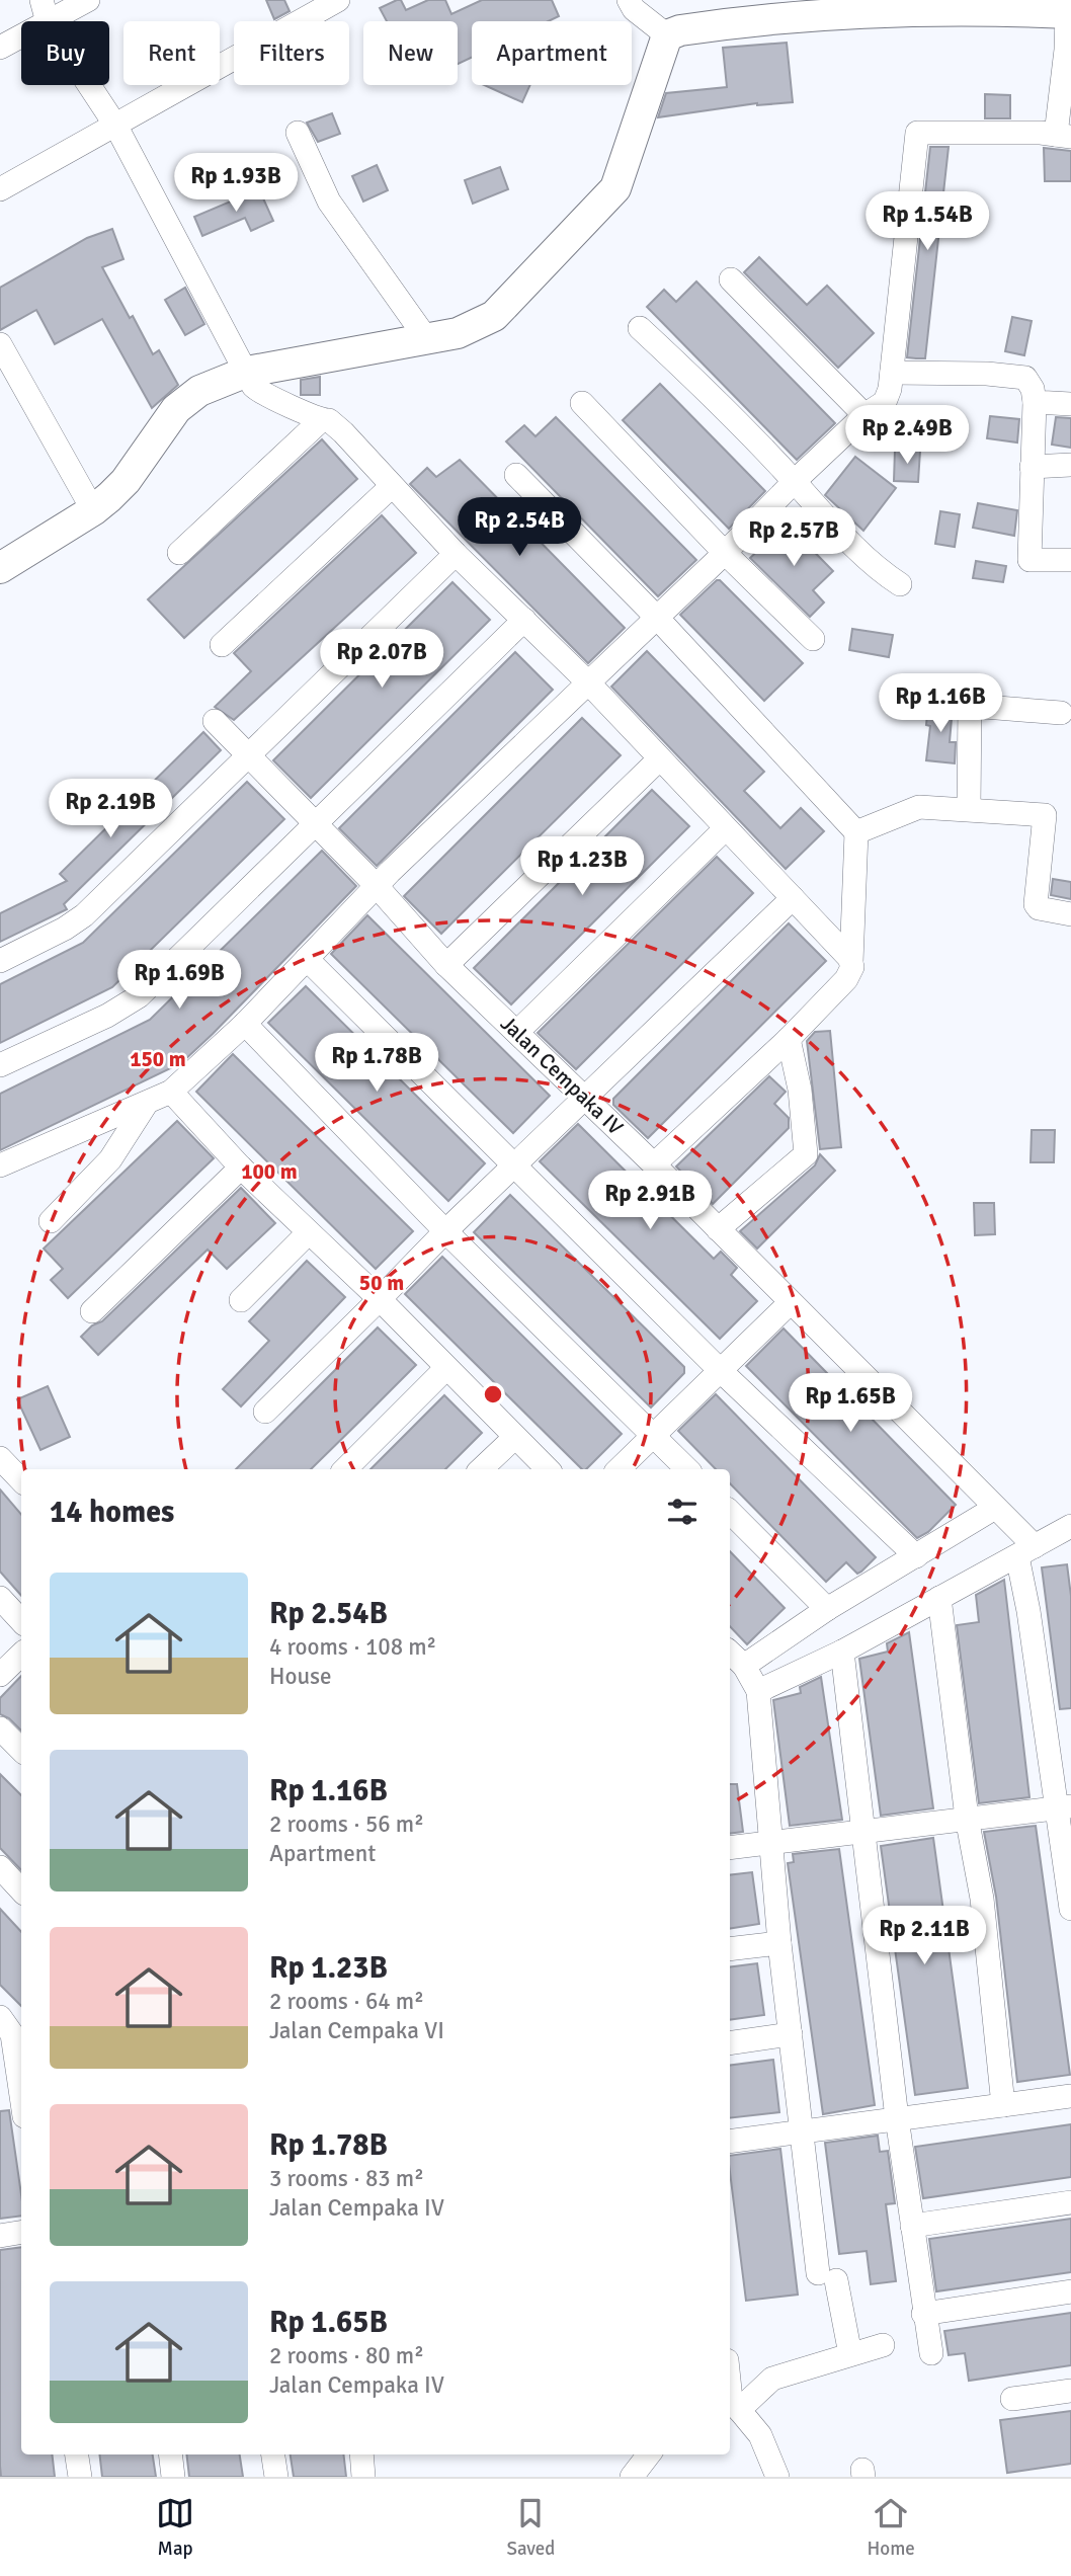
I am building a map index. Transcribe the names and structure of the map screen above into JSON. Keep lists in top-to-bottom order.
{
  "streets": {
    "street": ["Jalan Cempaka IV"]
  },
  "page": {
    "chip": [
      "Buy",
      "Rent",
      "Filters",
      "New",
      "Apartment"
    ],
    "price": [
      "Rp 1.93B",
      "Rp 1.54B",
      "Rp 2.49B",
      "Rp 2.54B",
      "Rp 2.57B",
      "Rp 2.07B",
      "Rp 1.16B",
      "Rp 2.19B",
      "Rp 1.23B",
      "Rp 1.69B",
      "Rp 1.78B",
      "Rp 2.91B",
      "Rp 1.65B",
      "Rp 2.11B"
    ],
    "heading": "14 homes",
    "list": [
      {
        "name": "Rp 2.54B",
        "note": "4 rooms · 108 m² · House"
      },
      {
        "name": "Rp 1.16B",
        "note": "2 rooms · 56 m² · Apartment"
      },
      {
        "name": "Rp 1.23B",
        "note": "2 rooms · 64 m² · Jalan Cempaka VI"
      },
      {
        "name": "Rp 1.78B",
        "note": "3 rooms · 83 m² · Jalan Cempaka IV"
      },
      {
        "name": "Rp 1.65B",
        "note": "2 rooms · 80 m² · Jalan Cempaka IV"
      }
    ],
    "tabs": ["Map", "Saved", "Home"]
  },
  "rings": ["150 m", "100 m", "50 m"]
}
